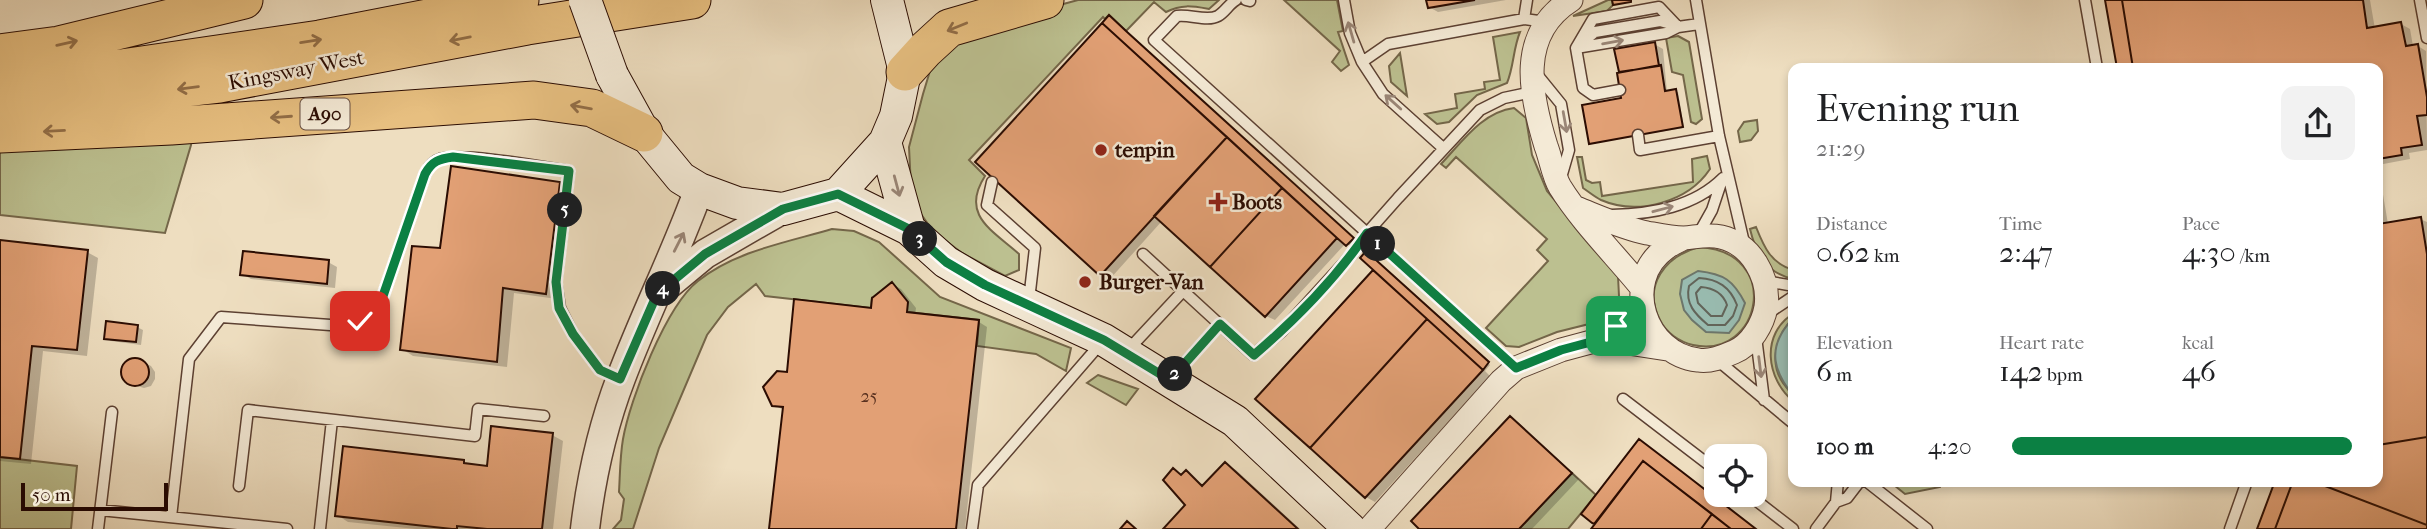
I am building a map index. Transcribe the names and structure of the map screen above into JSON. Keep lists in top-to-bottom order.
{
  "streets": {
    "highway": ["Kingsway West", "A90"]
  },
  "places": {
    "other": ["tenpin", "Burger-Van"],
    "health": ["Boots"]
  },
  "house_numbers": ["25"],
  "scale_bar": "50 m",
  "page": {
    "heading": ["Evening run", "21:29"],
    "stats": [
      ["Distance", "0.62 km"],
      ["Time", "2:47"],
      ["Pace", "4:30 /km"],
      ["Elevation", "6 m"],
      ["Heart rate", "142 bpm"],
      ["kcal", "46"]
    ],
    "pins": [
      "5",
      "3",
      "1",
      "4",
      "2"
    ],
    "list": [
      {
        "name": "100 m",
        "note": "4:20"
      }
    ],
    "scale": "50 m"
  }
}
